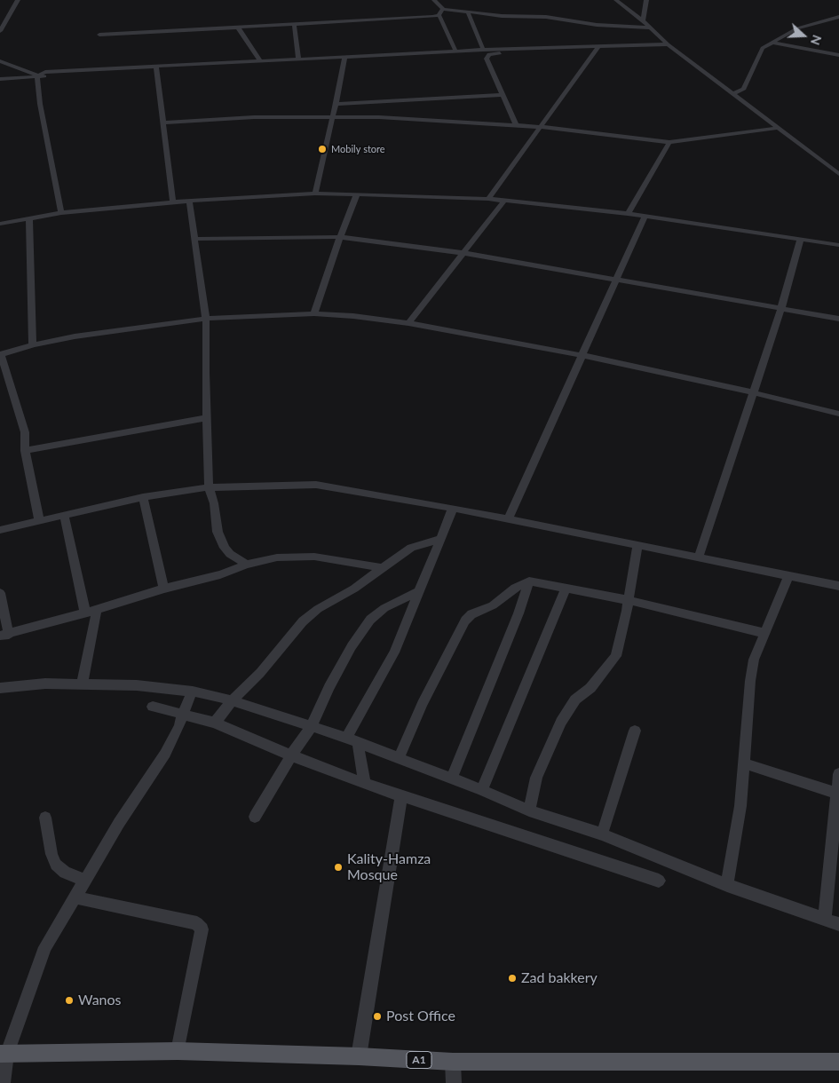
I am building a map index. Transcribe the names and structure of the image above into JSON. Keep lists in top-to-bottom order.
{
  "streets": {
    "main road": ["A1"]
  },
  "places": [
    "Mobily store",
    "Kality-Hamza Mosque",
    "Zad bakkery",
    "Wanos",
    "Post Office"
  ],
  "north": "right"
}
